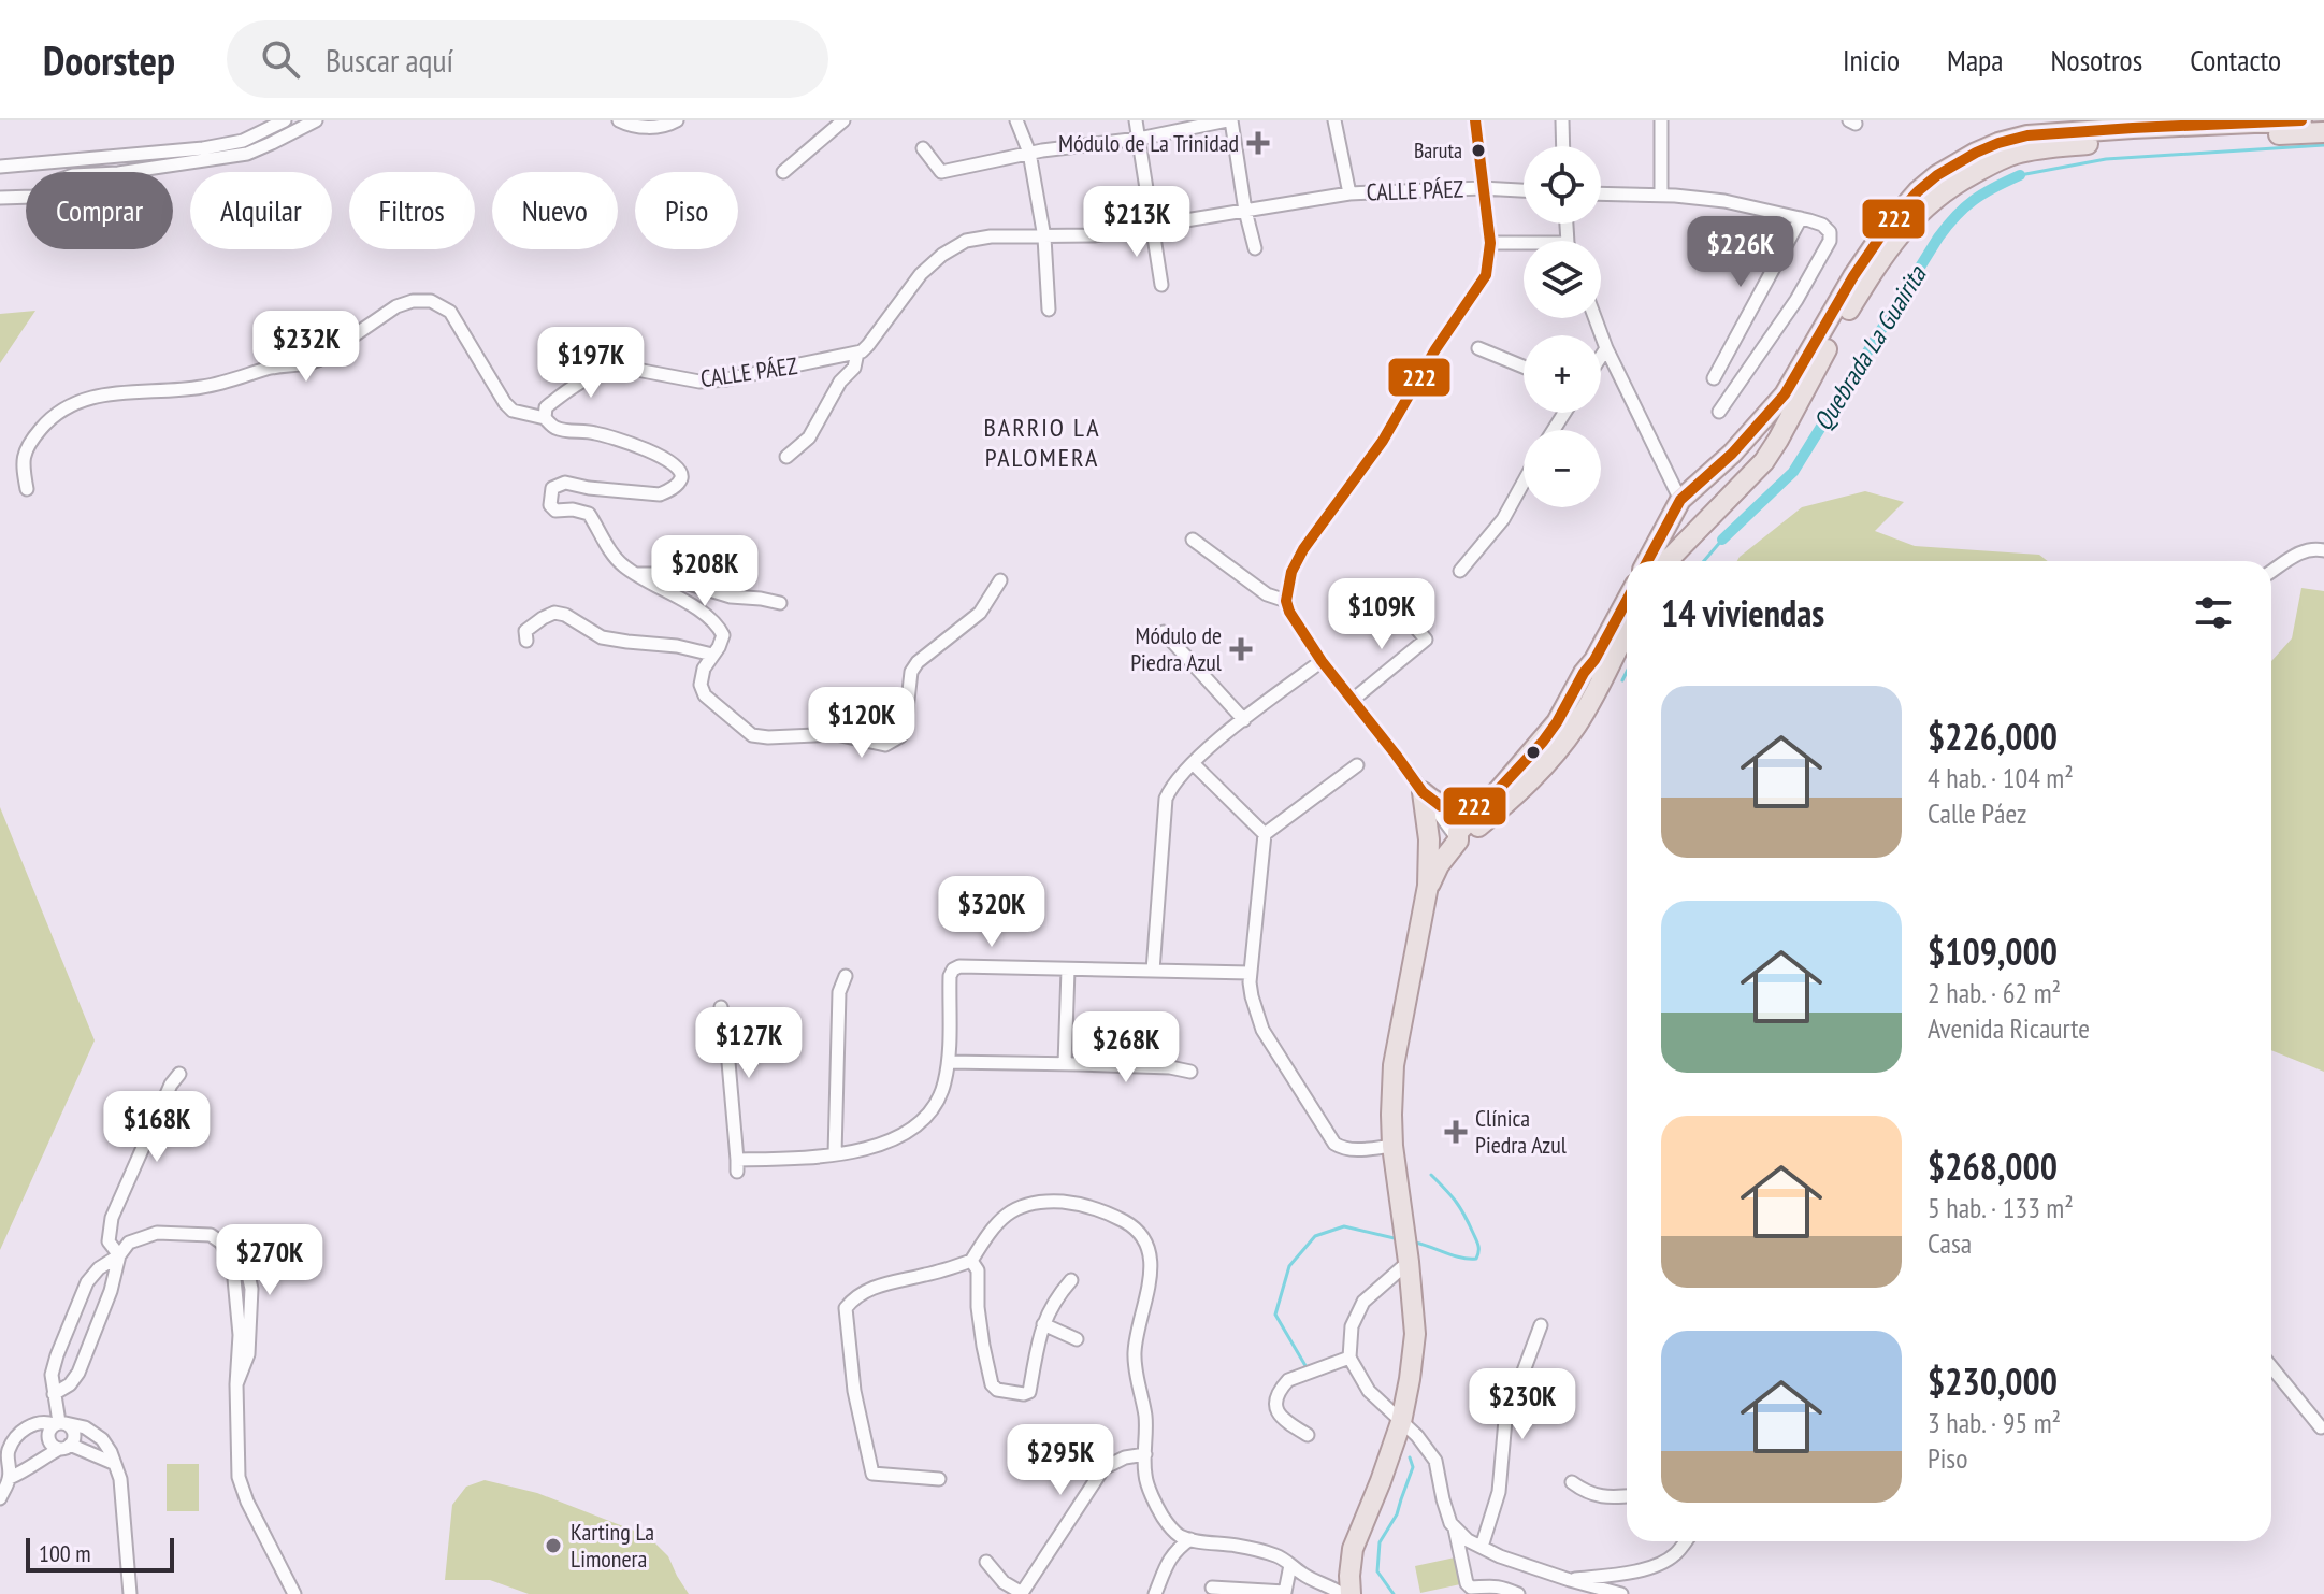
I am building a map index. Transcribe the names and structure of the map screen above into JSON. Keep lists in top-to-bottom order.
{
  "streets": {
    "street": ["CALLE PÁEZ"]
  },
  "districts": ["BARRIO LA PALOMERA"],
  "water": ["Quebrada La Guairita"],
  "places": {
    "health": ["Módulo de La Trinidad", "Módulo de Piedra Azul", "Clínica Piedra Azul"],
    "other": ["Baruta", "Karting La Limonera"]
  },
  "lines": ["transit line 222"],
  "scale_bar": "100 m",
  "page": {
    "header": "Doorstep",
    "search": "Buscar aquí",
    "nav": [
      "Inicio",
      "Mapa",
      "Nosotros",
      "Contacto"
    ],
    "map_buttons": ["+", "−"],
    "chip": [
      "Comprar",
      "Alquilar",
      "Filtros",
      "Nuevo",
      "Piso"
    ],
    "price": [
      "$213K",
      "$226K",
      "$232K",
      "$197K",
      "$208K",
      "$109K",
      "$120K",
      "$320K",
      "$127K",
      "$268K",
      "$168K",
      "$270K",
      "$230K",
      "$295K"
    ],
    "heading": "14 viviendas",
    "list": [
      {
        "name": "$226,000",
        "note": "4 hab. · 104 m² · Calle Páez"
      },
      {
        "name": "$109,000",
        "note": "2 hab. · 62 m² · Avenida Ricaurte"
      },
      {
        "name": "$268,000",
        "note": "5 hab. · 133 m² · Casa"
      },
      {
        "name": "$230,000",
        "note": "3 hab. · 95 m² · Piso"
      }
    ],
    "scale": "100 m"
  }
}
